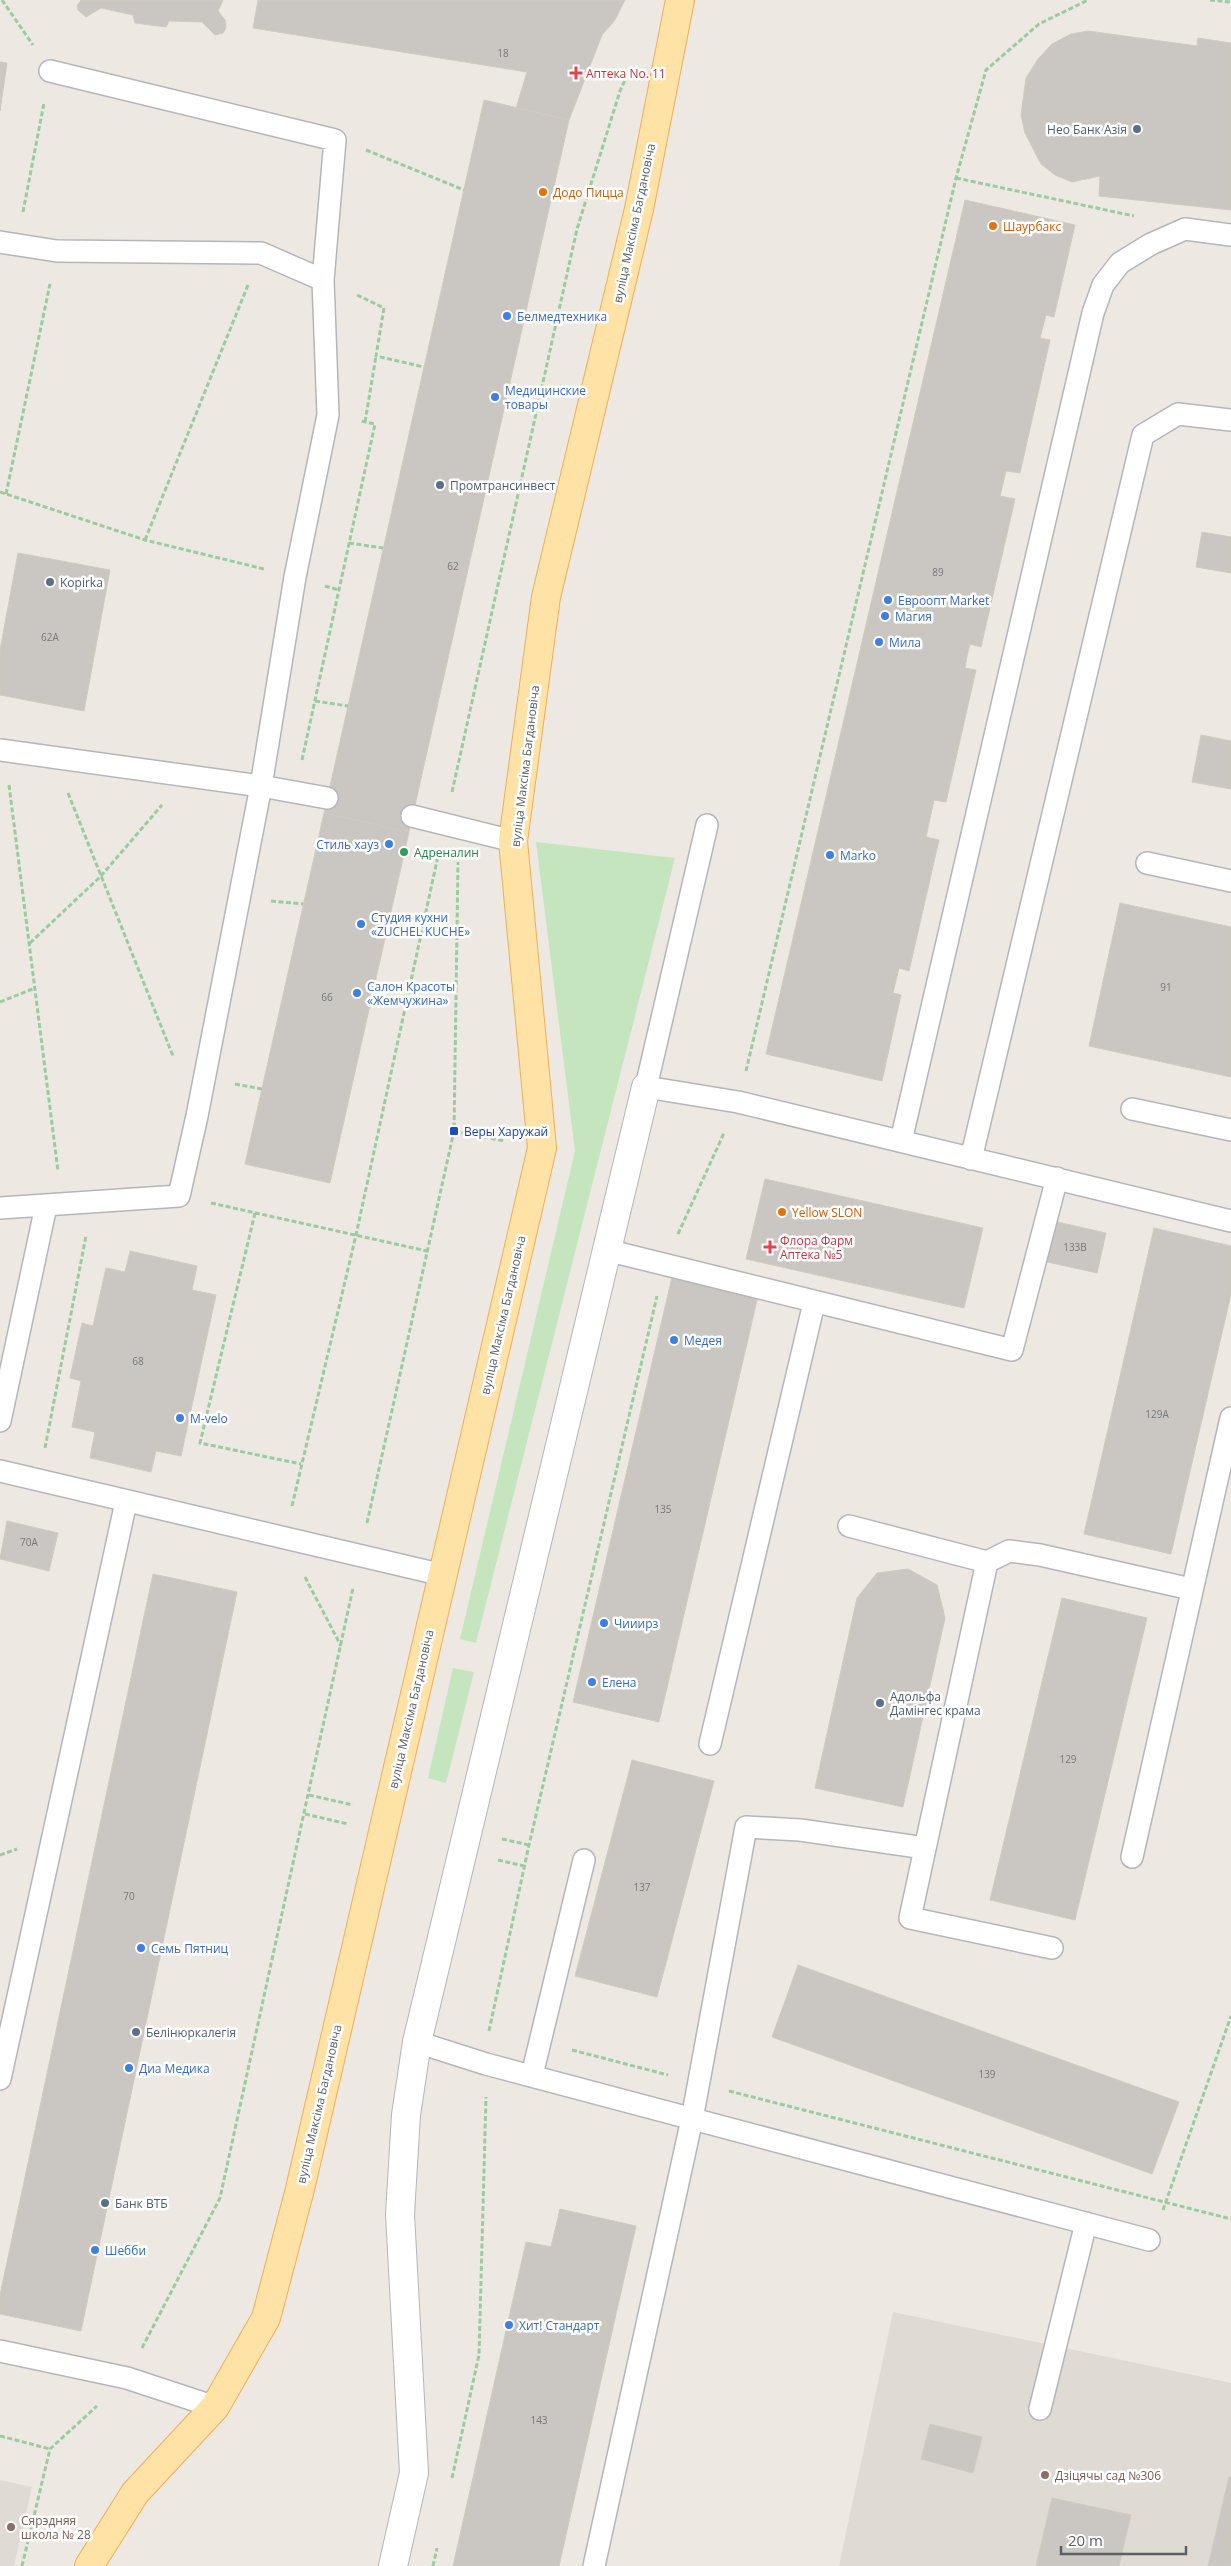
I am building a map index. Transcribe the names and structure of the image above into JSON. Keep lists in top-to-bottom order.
{
  "streets": {
    "main road": ["вуліца Максіма Багдановіча"]
  },
  "places": {
    "health": ["Аптека No. 11", "Флора Фарм Аптека №5"],
    "other": [
      "Нео Банк Азія",
      "Додо Пицца",
      "Шаурбакс",
      "Белмедтехника",
      "Медицинские товары",
      "Промтрансинвест",
      "Kopirka",
      "Евроопт Market",
      "Магия",
      "Мила",
      "Стиль хауз",
      "Адреналин",
      "Marko",
      "Студия кухни «ZUCHEL KUCHE»",
      "Салон Красоты «Жемчужина»",
      "Yellow SLON",
      "Медея",
      "M-velo",
      "Чииирз",
      "Елена",
      "Адольфа Дамінгес крама",
      "Семь Пятниц",
      "Белінюркалегія",
      "Диа Медика",
      "Банк ВТБ",
      "Шебби",
      "Хит! Стандарт",
      "Дзіцячы сад №306",
      "Сярэдняя школа № 28"
    ],
    "transit": ["Веры Харужай"]
  },
  "house_numbers": [
    "18",
    "62",
    "89",
    "62А",
    "91",
    "66",
    "133В",
    "68",
    "129А",
    "135",
    "70А",
    "129",
    "137",
    "70",
    "139",
    "143"
  ],
  "scale_bar": "20 m"
}
